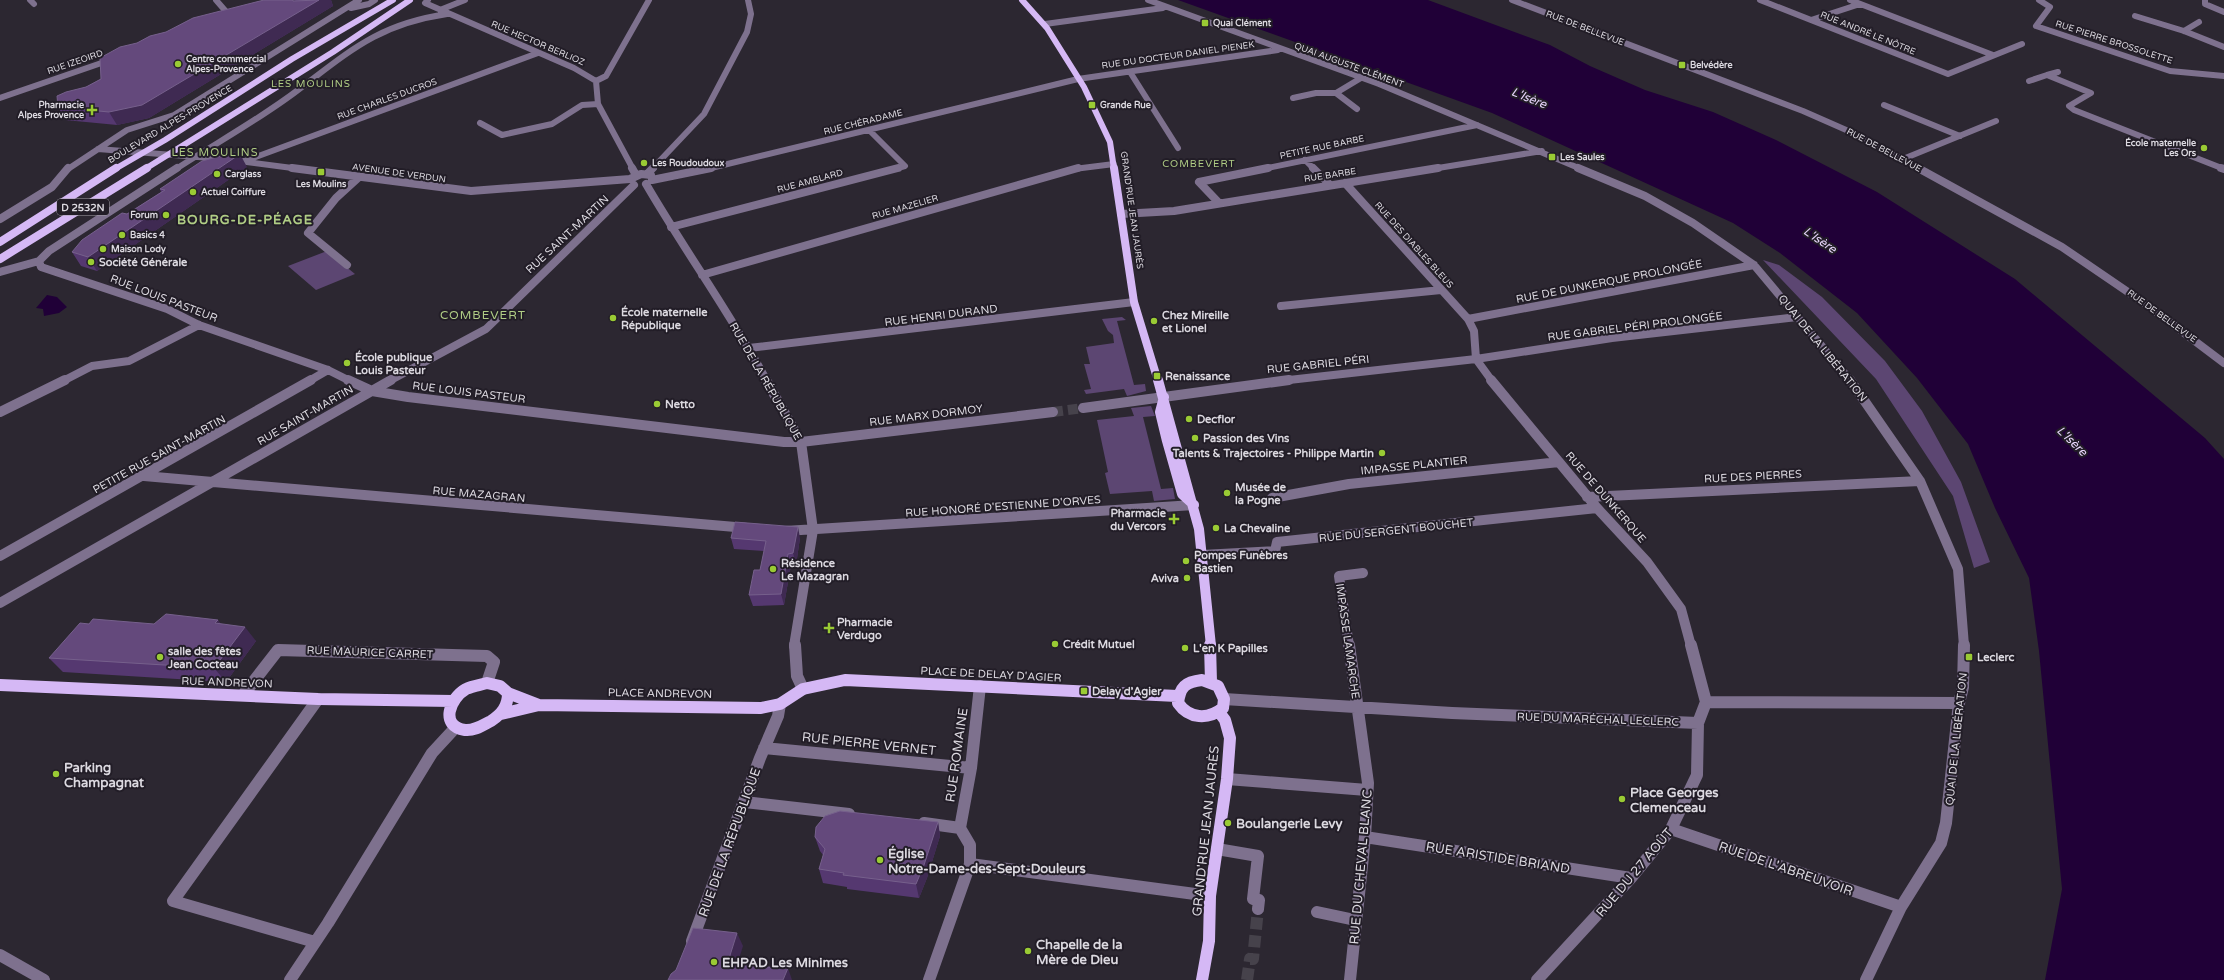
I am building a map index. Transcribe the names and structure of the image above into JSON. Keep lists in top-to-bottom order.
{
  "streets": {
    "main road": [
      "BOULEVARD ALPES-PROVENCE",
      "D 2532N",
      "GRAND'RUE JEAN JAURÈS",
      "PLACE DE DELAY D'AGIER",
      "RUE ANDREVON",
      "PLACE ANDREVON"
    ],
    "street": [
      "RUE DE BELLEVUE",
      "RUE ANDRÉ LE NÔTRE",
      "RUE PIERRE BROSSOLETTE",
      "RUE HECTOR BERLIOZ",
      "RUE DU DOCTEUR DANIEL PIENEK",
      "RUE IZEOIRD",
      "QUAI AUGUSTE CLÉMENT",
      "RUE CHARLES DUCROS",
      "RUE CHÉRADAME",
      "PETITE RUE BARBE",
      "AVENUE DE VERDUN",
      "RUE BARBE",
      "RUE AMBLARD",
      "RUE MAZELIER",
      "RUE SAINT-MARTIN",
      "RUE DES DIABLES BLEUS",
      "RUE DE DUNKERQUE PROLONGÉE",
      "RUE LOUIS PASTEUR",
      "RUE HENRI DURAND",
      "RUE GABRIEL PÉRI PROLONGÉE",
      "QUAI DE LA LIBÉRATION",
      "RUE GABRIEL PÉRI",
      "RUE DE LA RÉPUBLIQUE",
      "RUE MARX DORMOY",
      "PETITE RUE SAINT-MARTIN",
      "IMPASSE PLANTIER",
      "RUE DES PIERRES",
      "RUE MAZAGRAN",
      "RUE DE DUNKERQUE",
      "RUE HONORÉ D'ESTIENNE D'ORVES",
      "RUE DU SERGENT BOUCHET",
      "IMPASSE LAMARCHE",
      "RUE MAURICE CARRET",
      "RUE DU MARÉCHAL LECLERC",
      "RUE PIERRE VERNET",
      "RUE ROMAINE",
      "RUE ARISTIDE BRIAND",
      "RUE DU CHEVAL BLANC",
      "RUE DE L'ABREUVOIR",
      "RUE DU 27 AOÛT"
    ]
  },
  "crossings": [
    ["RUE HECTOR BERLIOZ", "RUE CHARLES DUCROS"],
    ["RUE DU DOCTEUR DANIEL PIENEK", "QUAI AUGUSTE CLÉMENT"],
    ["RUE DU DOCTEUR DANIEL PIENEK", "RUE CHÉRADAME"],
    ["RUE DU DOCTEUR DANIEL PIENEK", "GRAND'RUE JEAN JAURÈS"],
    ["QUAI AUGUSTE CLÉMENT", "PETITE RUE BARBE"],
    ["QUAI AUGUSTE CLÉMENT", "RUE BARBE"],
    ["QUAI AUGUSTE CLÉMENT", "QUAI DE LA LIBÉRATION"],
    ["RUE CHARLES DUCROS", "AVENUE DE VERDUN"],
    ["RUE CHÉRADAME", "AVENUE DE VERDUN"],
    ["RUE CHÉRADAME", "RUE AMBLARD"],
    ["RUE CHÉRADAME", "GRAND'RUE JEAN JAURÈS"],
    ["RUE CHÉRADAME", "RUE SAINT-MARTIN"],
    ["RUE CHÉRADAME", "RUE DE LA RÉPUBLIQUE"],
    ["BOULEVARD ALPES-PROVENCE", "AVENUE DE VERDUN"],
    ["PETITE RUE BARBE", "RUE BARBE"],
    ["AVENUE DE VERDUN", "D 2532N"],
    ["AVENUE DE VERDUN", "RUE SAINT-MARTIN"],
    ["RUE BARBE", "GRAND'RUE JEAN JAURÈS"],
    ["RUE BARBE", "RUE DES DIABLES BLEUS"],
    ["RUE BARBE", "QUAI DE LA LIBÉRATION"],
    ["RUE AMBLARD", "RUE DE LA RÉPUBLIQUE"],
    ["RUE MAZELIER", "GRAND'RUE JEAN JAURÈS"],
    ["RUE MAZELIER", "RUE DE LA RÉPUBLIQUE"],
    ["GRAND'RUE JEAN JAURÈS", "RUE HENRI DURAND"],
    ["GRAND'RUE JEAN JAURÈS", "RUE GABRIEL PÉRI"],
    ["GRAND'RUE JEAN JAURÈS", "RUE HONORÉ D'ESTIENNE D'ORVES"],
    ["GRAND'RUE JEAN JAURÈS", "RUE DU SERGENT BOUCHET"],
    ["GRAND'RUE JEAN JAURÈS", "PLACE DE DELAY D'AGIER"],
    ["GRAND'RUE JEAN JAURÈS", "RUE DU MARÉCHAL LECLERC"],
    ["RUE SAINT-MARTIN", "RUE LOUIS PASTEUR"],
    ["RUE SAINT-MARTIN", "RUE MAZAGRAN"],
    ["RUE DES DIABLES BLEUS", "RUE DE DUNKERQUE PROLONGÉE"],
    ["RUE DE DUNKERQUE PROLONGÉE", "QUAI DE LA LIBÉRATION"],
    ["RUE LOUIS PASTEUR", "RUE DE LA RÉPUBLIQUE"],
    ["RUE LOUIS PASTEUR", "RUE MARX DORMOY"],
    ["RUE LOUIS PASTEUR", "PETITE RUE SAINT-MARTIN"],
    ["RUE HENRI DURAND", "RUE DE LA RÉPUBLIQUE"],
    ["RUE GABRIEL PÉRI PROLONGÉE", "QUAI DE LA LIBÉRATION"],
    ["RUE GABRIEL PÉRI PROLONGÉE", "RUE GABRIEL PÉRI"],
    ["RUE GABRIEL PÉRI PROLONGÉE", "RUE DE DUNKERQUE"],
    ["QUAI DE LA LIBÉRATION", "RUE DES PIERRES"],
    ["QUAI DE LA LIBÉRATION", "RUE DE L'ABREUVOIR"],
    ["RUE GABRIEL PÉRI", "RUE DE DUNKERQUE"],
    ["RUE DE LA RÉPUBLIQUE", "RUE MARX DORMOY"],
    ["RUE DE LA RÉPUBLIQUE", "RUE HONORÉ D'ESTIENNE D'ORVES"],
    ["RUE DE LA RÉPUBLIQUE", "PLACE DE DELAY D'AGIER"],
    ["RUE DE LA RÉPUBLIQUE", "PLACE ANDREVON"],
    ["RUE DE LA RÉPUBLIQUE", "RUE PIERRE VERNET"],
    ["PETITE RUE SAINT-MARTIN", "RUE MAZAGRAN"],
    ["IMPASSE PLANTIER", "RUE DE DUNKERQUE"],
    ["RUE DES PIERRES", "RUE DE DUNKERQUE"],
    ["RUE DE DUNKERQUE", "RUE DU SERGENT BOUCHET"],
    ["IMPASSE LAMARCHE", "RUE DU MARÉCHAL LECLERC"],
    ["IMPASSE LAMARCHE", "RUE DU CHEVAL BLANC"],
    ["RUE MAURICE CARRET", "RUE ANDREVON"],
    ["RUE MAURICE CARRET", "PLACE ANDREVON"],
    ["PLACE DE DELAY D'AGIER", "RUE DU MARÉCHAL LECLERC"],
    ["PLACE DE DELAY D'AGIER", "RUE ROMAINE"],
    ["RUE ANDREVON", "PLACE ANDREVON"],
    ["RUE DU MARÉCHAL LECLERC", "RUE DU CHEVAL BLANC"],
    ["RUE DU MARÉCHAL LECLERC", "RUE DU 27 AOÛT"],
    ["RUE PIERRE VERNET", "RUE ROMAINE"],
    ["RUE ARISTIDE BRIAND", "RUE DU CHEVAL BLANC"],
    ["RUE ARISTIDE BRIAND", "RUE DU 27 AOÛT"],
    ["RUE DE L'ABREUVOIR", "RUE DU 27 AOÛT"]
  ],
  "districts": [
    "LES MOULINS",
    "LES MOULINS",
    "COMBEVERT",
    "BOURG-DE-PÉAGE",
    "COMBEVERT"
  ],
  "water": ["L'Isère"],
  "places": {
    "transit": [
      "Quai Clément",
      "Belvédère",
      "Grande Rue",
      "Les Saules",
      "Les Moulins",
      "Renaissance",
      "Leclerc",
      "Delay d'Agier"
    ],
    "other": [
      "Centre commercial Alpes-Provence",
      "École maternelle Les Ors",
      "Les Roudoudoux",
      "Carglass",
      "Actuel Coiffure",
      "Forum",
      "Basics 4",
      "Maison Lody",
      "Société Générale",
      "École maternelle République",
      "Chez Mireille et Lionel",
      "École publique Louis Pasteur",
      "Netto",
      "Decflor",
      "Passion des Vins",
      "Talents & Trajectoires - Philippe Martin",
      "Musée de la Pogne",
      "La Chevaline",
      "Pompes Funèbres Bastien",
      "Résidence Le Mazagran",
      "Aviva",
      "Crédit Mutuel",
      "L'en K Papilles",
      "salle des fêtes Jean Cocteau",
      "Parking Champagnat",
      "Place Georges Clemenceau",
      "Boulangerie Levy",
      "Église Notre-Dame-des-Sept-Douleurs",
      "Chapelle de la Mère de Dieu",
      "EHPAD Les Minimes"
    ],
    "health": ["Pharmacie Alpes Provence", "Pharmacie du Vercors", "Pharmacie Verdugo"]
  }
}
